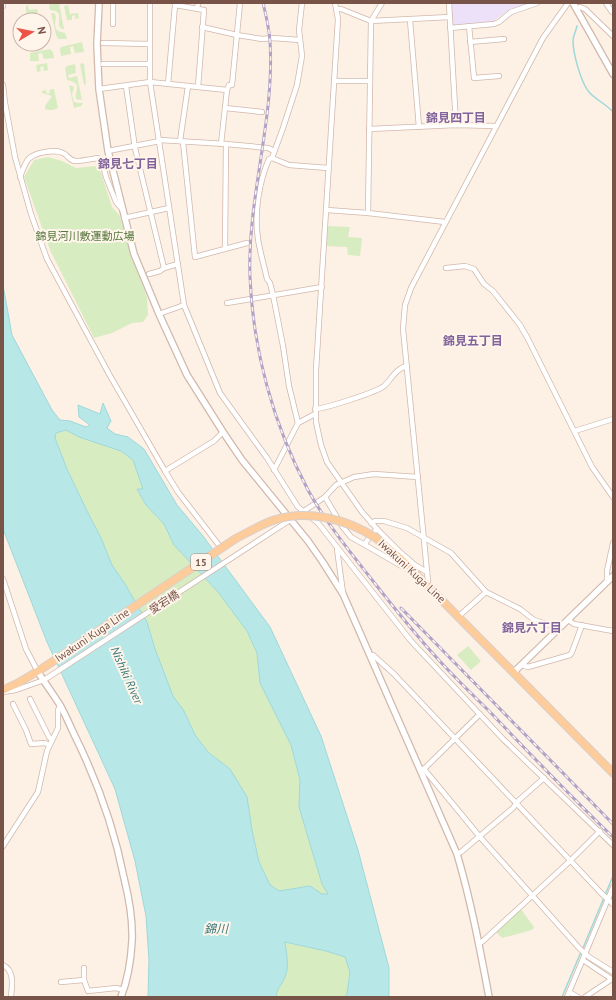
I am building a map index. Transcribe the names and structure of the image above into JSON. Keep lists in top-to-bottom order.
{
  "streets": {
    "main road": ["15", "Iwakuni Kuga Line"],
    "street": ["愛宕橋"]
  },
  "crossings": [
    ["Iwakuni Kuga Line", "愛宕橋"]
  ],
  "districts": [
    "錦見四丁目",
    "錦見七丁目",
    "錦見五丁目",
    "錦見六丁目"
  ],
  "water": ["Nishiki River", "錦川"],
  "parks": ["錦見河川敷運動広場"],
  "north": "right"
}
